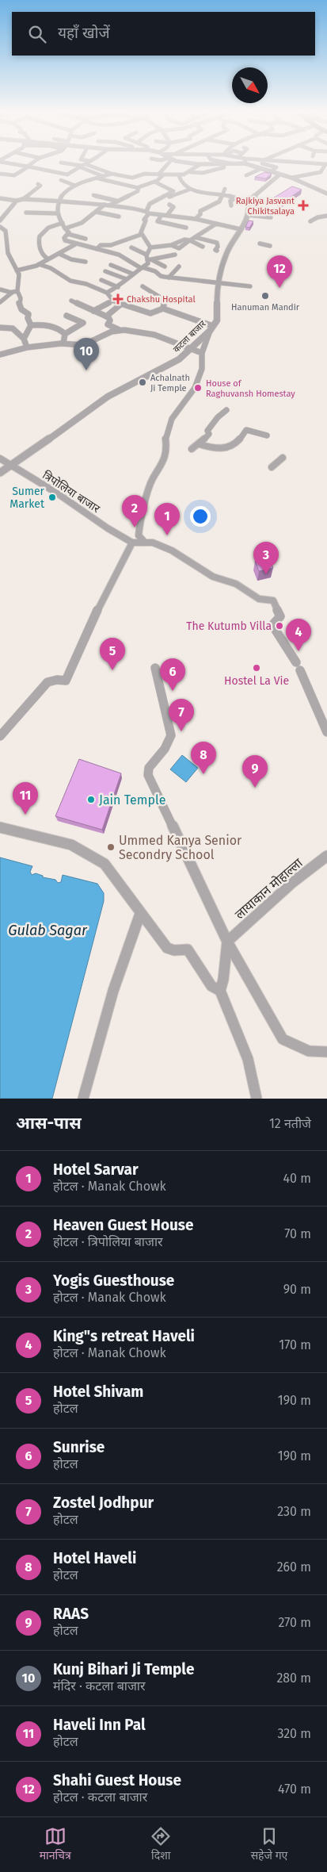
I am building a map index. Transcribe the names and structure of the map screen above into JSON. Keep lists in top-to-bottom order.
{
  "streets": {
    "street": ["कटला बाजार", "त्रिपोलिया बाजार", "लायाकान मोहाल्ला"]
  },
  "crossings": [
    ["कटला बाजार", "त्रिपोलिया बाजार"]
  ],
  "water": ["Gulab Sagar"],
  "places": {
    "health": ["Rajkiya Jasvant Chikitsalaya", "Chakshu Hospital"],
    "other": [
      "Hanuman Mandir",
      "Achalnath Ji Temple",
      "House of Raghuvansh Homestay",
      "Sumer Market",
      "The Kutumb Villa",
      "Hostel La Vie",
      "Jain Temple",
      "Ummed Kanya Senior Secondry School"
    ]
  },
  "north": "bottom right",
  "page": {
    "search": "यहाँ खोजें",
    "pins": [
      "12",
      "10",
      "2",
      "1",
      "3",
      "4",
      "5",
      "6",
      "7",
      "8",
      "9",
      "11"
    ],
    "heading": ["आस-पास", "12 नतीजे"],
    "list": [
      {
        "mark": "1",
        "name": "Hotel Sarvar",
        "note": "होटल · Manak Chowk",
        "value": "40 m"
      },
      {
        "mark": "2",
        "name": "Heaven Guest House",
        "note": "होटल · त्रिपोलिया बाजार",
        "value": "70 m"
      },
      {
        "mark": "3",
        "name": "Yogis Guesthouse",
        "note": "होटल · Manak Chowk",
        "value": "90 m"
      },
      {
        "mark": "4",
        "name": "King\"s retreat Haveli",
        "note": "होटल · Manak Chowk",
        "value": "170 m"
      },
      {
        "mark": "5",
        "name": "Hotel Shivam",
        "note": "होटल",
        "value": "190 m"
      },
      {
        "mark": "6",
        "name": "Sunrise",
        "note": "होटल",
        "value": "190 m"
      },
      {
        "mark": "7",
        "name": "Zostel Jodhpur",
        "note": "होटल",
        "value": "230 m"
      },
      {
        "mark": "8",
        "name": "Hotel Haveli",
        "note": "होटल",
        "value": "260 m"
      },
      {
        "mark": "9",
        "name": "RAAS",
        "note": "होटल",
        "value": "270 m"
      },
      {
        "mark": "10",
        "name": "Kunj Bihari Ji Temple",
        "note": "मंदिर · कटला बाजार",
        "value": "280 m"
      },
      {
        "mark": "11",
        "name": "Haveli Inn Pal",
        "note": "होटल",
        "value": "320 m"
      },
      {
        "mark": "12",
        "name": "Shahi Guest House",
        "note": "होटल · कटला बाजार",
        "value": "470 m"
      }
    ],
    "nav": ["मानचित्र", "दिशा", "सहेजे गए"]
  }
}
